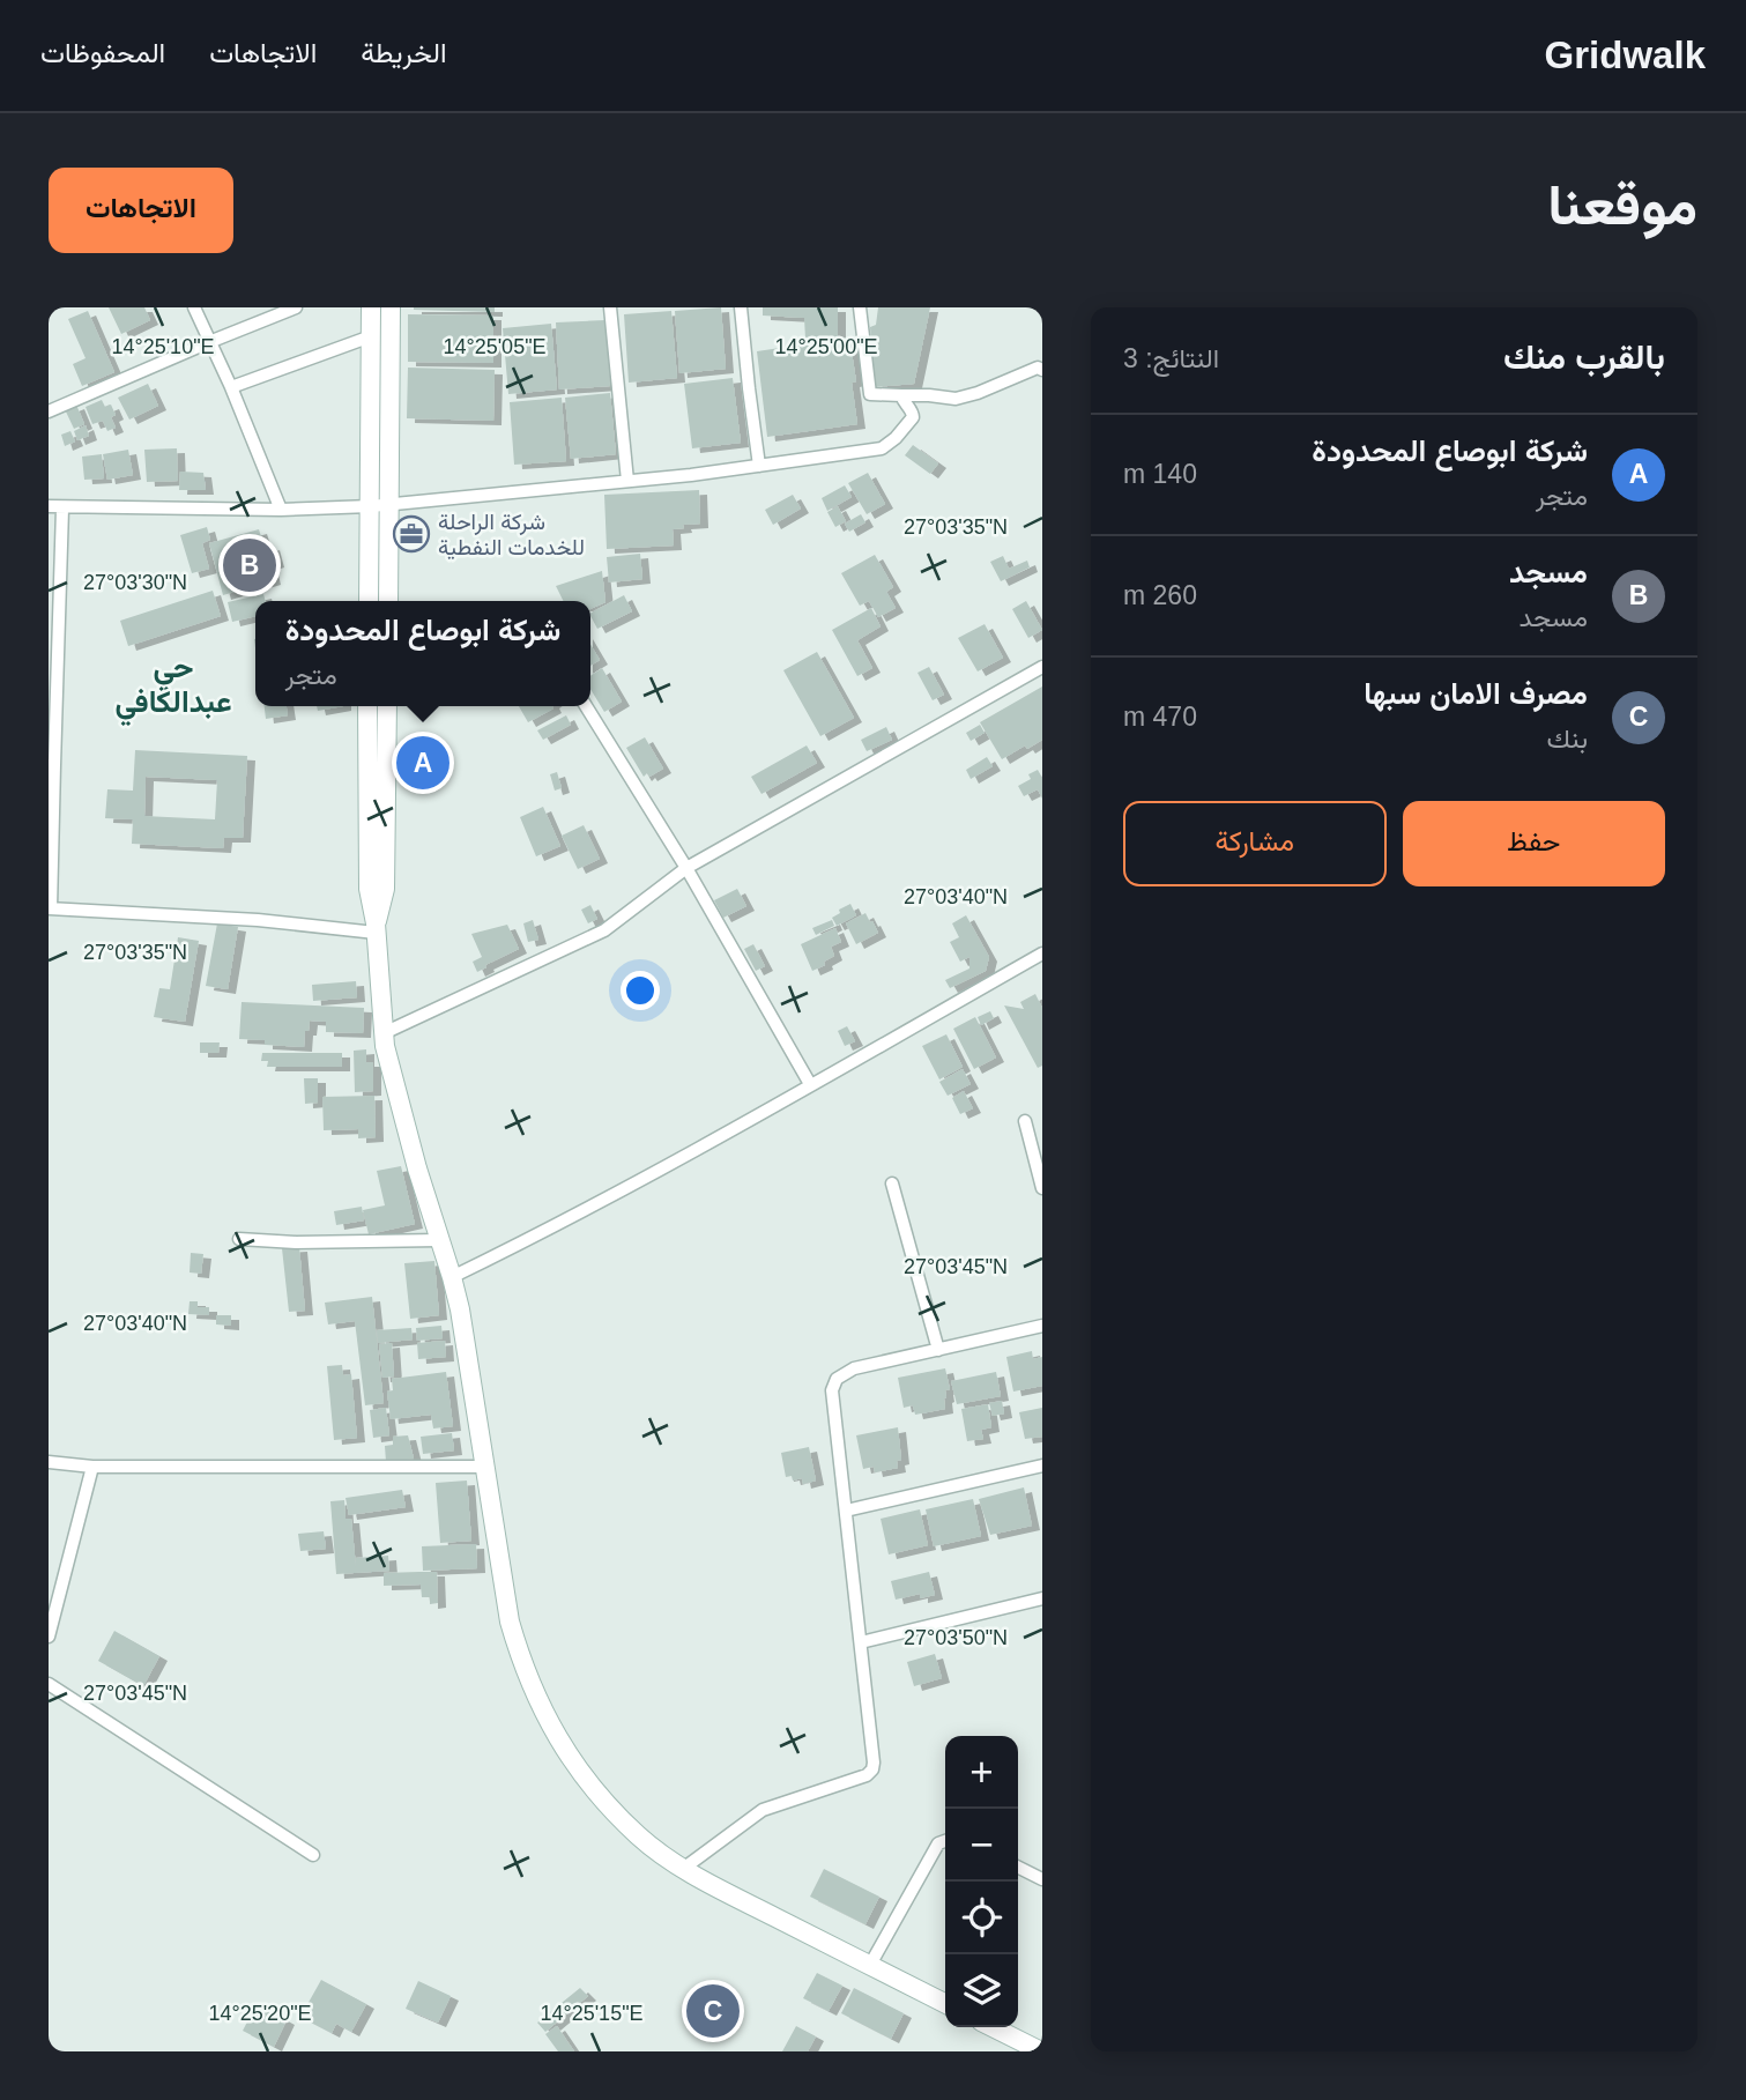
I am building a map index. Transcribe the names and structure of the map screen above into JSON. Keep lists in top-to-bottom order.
{
  "districts": ["حي عبدالكافي"],
  "places": {
    "office": ["شركة الراحلة للخدمات النفطية"]
  },
  "page": {
    "header": "Gridwalk",
    "nav": ["الخريطة", "الاتجاهات", "المحفوظات"],
    "title": "موقعنا",
    "buttons": [
      "الاتجاهات",
      ["حفظ", "مشاركة"]
    ],
    "heading": ["بالقرب منك", "النتائج: 3"],
    "list": [
      {
        "mark": "A",
        "name": "شركة ابوصاع المحدودة",
        "note": "متجر",
        "value": "140 m"
      },
      {
        "mark": "B",
        "name": "مسجد",
        "note": "مسجد",
        "value": "260 m"
      },
      {
        "mark": "C",
        "name": "مصرف الامان سبها",
        "note": "بنك",
        "value": "470 m"
      }
    ],
    "pins": ["B", "A", "C"],
    "popup": ["شركة ابوصاع المحدودة", "متجر"],
    "map_buttons": ["+", "−"]
  },
  "coordinates": [
    "14°25'10\"E",
    "14°25'05\"E",
    "14°25'00\"E",
    "27°03'35\"N",
    "27°03'30\"N",
    "27°03'40\"N",
    "27°03'45\"N",
    "27°03'50\"N",
    "14°25'20\"E",
    "14°25'15\"E"
  ]
}
